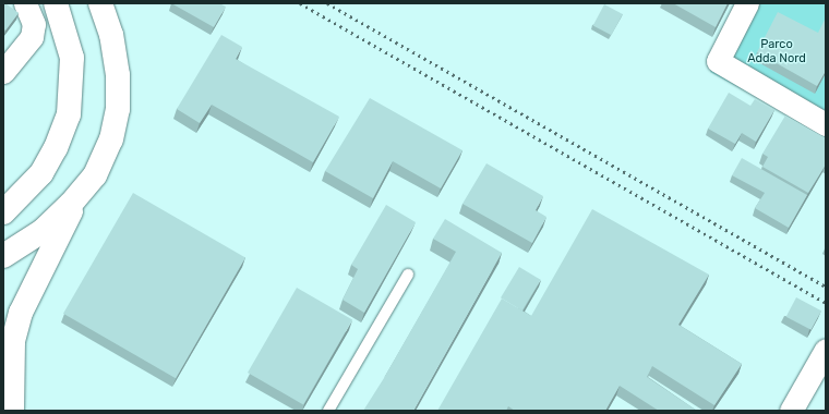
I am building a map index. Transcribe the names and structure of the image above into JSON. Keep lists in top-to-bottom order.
{
  "parks": ["Parco Adda Nord"]
}
